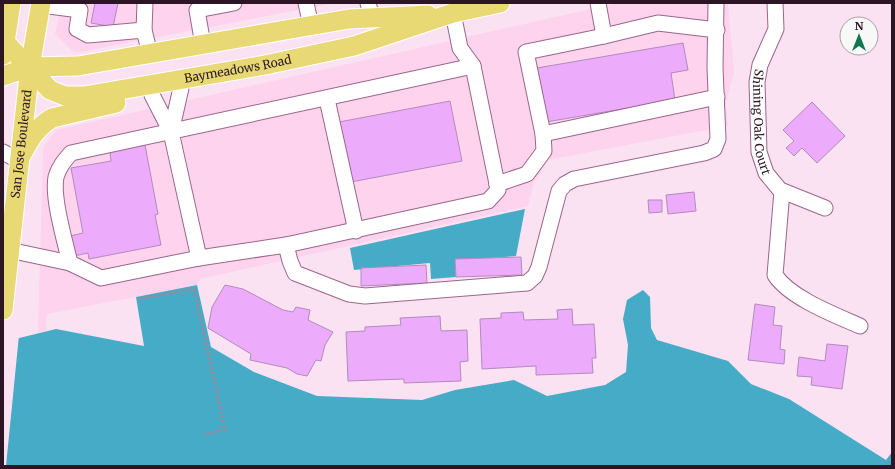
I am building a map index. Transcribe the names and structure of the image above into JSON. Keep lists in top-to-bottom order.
{
  "streets": {
    "main road": ["Baymeadows Road", "San Jose Boulevard"],
    "street": ["Shining Oak Court"]
  },
  "crossings": [
    ["Baymeadows Road", "San Jose Boulevard"]
  ],
  "north": "top"
}
